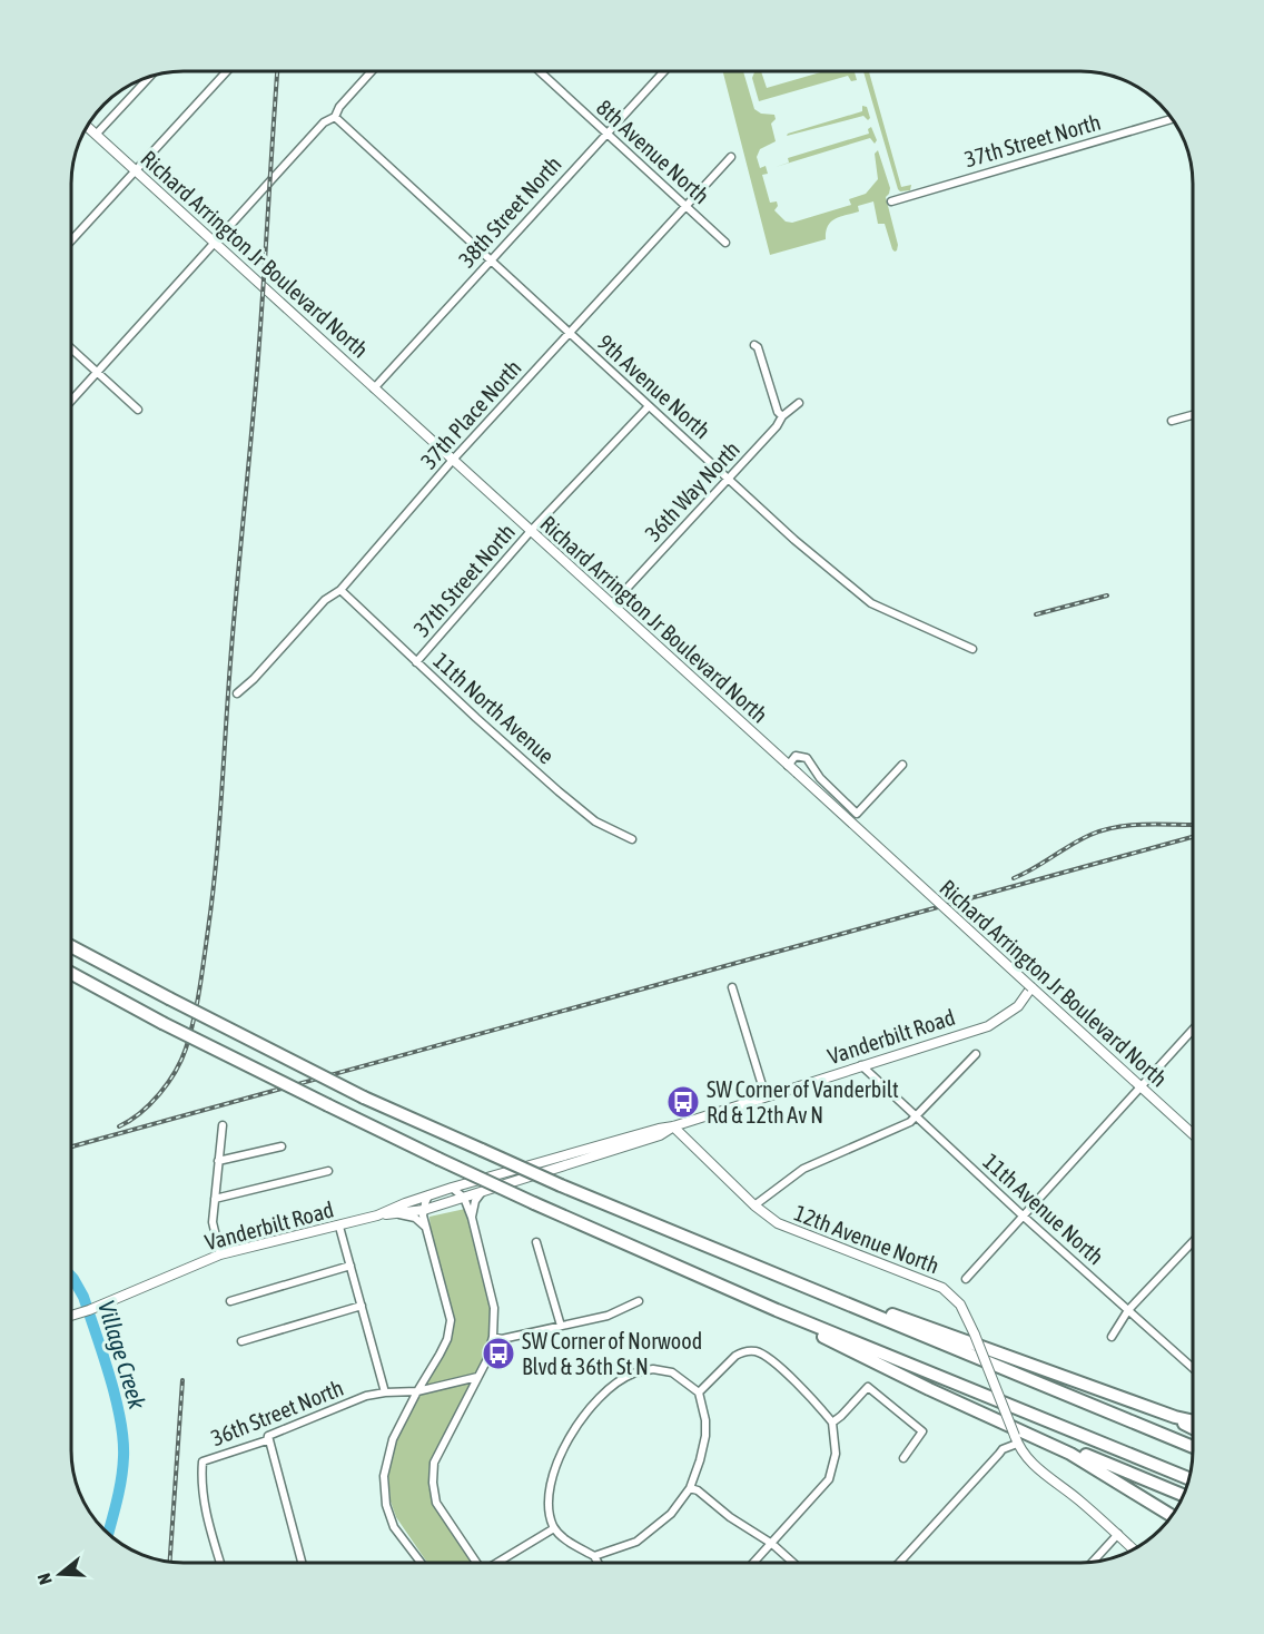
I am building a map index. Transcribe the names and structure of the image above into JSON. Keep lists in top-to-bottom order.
{
  "streets": {
    "street": [
      "37th Street North",
      "8th Avenue North",
      "38th Street North",
      "Richard Arrington Jr Boulevard North",
      "9th Avenue North",
      "37th Place North",
      "36th Way North",
      "11th North Avenue",
      "Vanderbilt Road",
      "11th Avenue North",
      "12th Avenue North",
      "36th Street North"
    ]
  },
  "crossings": [
    ["37th Street North", "Richard Arrington Jr Boulevard North"],
    ["37th Street North", "9th Avenue North"],
    ["37th Street North", "11th North Avenue"],
    ["8th Avenue North", "38th Street North"],
    ["8th Avenue North", "37th Place North"],
    ["38th Street North", "Richard Arrington Jr Boulevard North"],
    ["38th Street North", "9th Avenue North"],
    ["Richard Arrington Jr Boulevard North", "37th Place North"],
    ["Richard Arrington Jr Boulevard North", "36th Way North"],
    ["Richard Arrington Jr Boulevard North", "Vanderbilt Road"],
    ["9th Avenue North", "37th Place North"],
    ["9th Avenue North", "36th Way North"],
    ["37th Place North", "11th North Avenue"],
    ["Vanderbilt Road", "11th Avenue North"],
    ["Vanderbilt Road", "12th Avenue North"]
  ],
  "water": ["Village Creek"],
  "places": {
    "bus stop": ["SW Corner of Vanderbilt Rd & 12th Av N", "SW Corner of Norwood Blvd & 36th St N"]
  },
  "north": "left"
}
